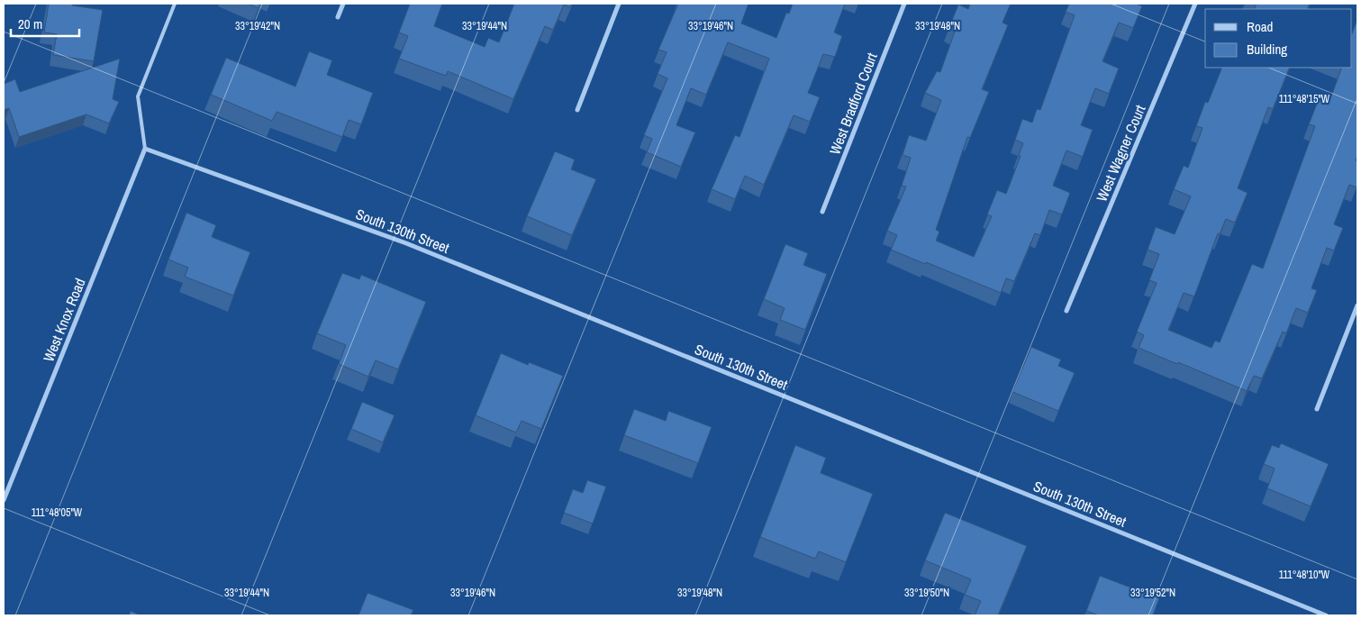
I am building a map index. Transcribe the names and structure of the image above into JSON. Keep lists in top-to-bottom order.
{
  "streets": {
    "street": [
      "West Bradford Court",
      "West Wagner Court",
      "South 130th Street",
      "West Knox Road"
    ]
  },
  "crossings": [
    ["South 130th Street", "West Knox Road"]
  ],
  "legend": ["Road", "Building"],
  "scale_bar": "20 m",
  "coordinates": [
    "33°19'42\"N",
    "33°19'44\"N",
    "33°19'46\"N",
    "33°19'48\"N",
    "111°48'15\"W",
    "111°48'05\"W",
    "111°48'10\"W",
    "33°19'50\"N",
    "33°19'52\"N"
  ]
}
